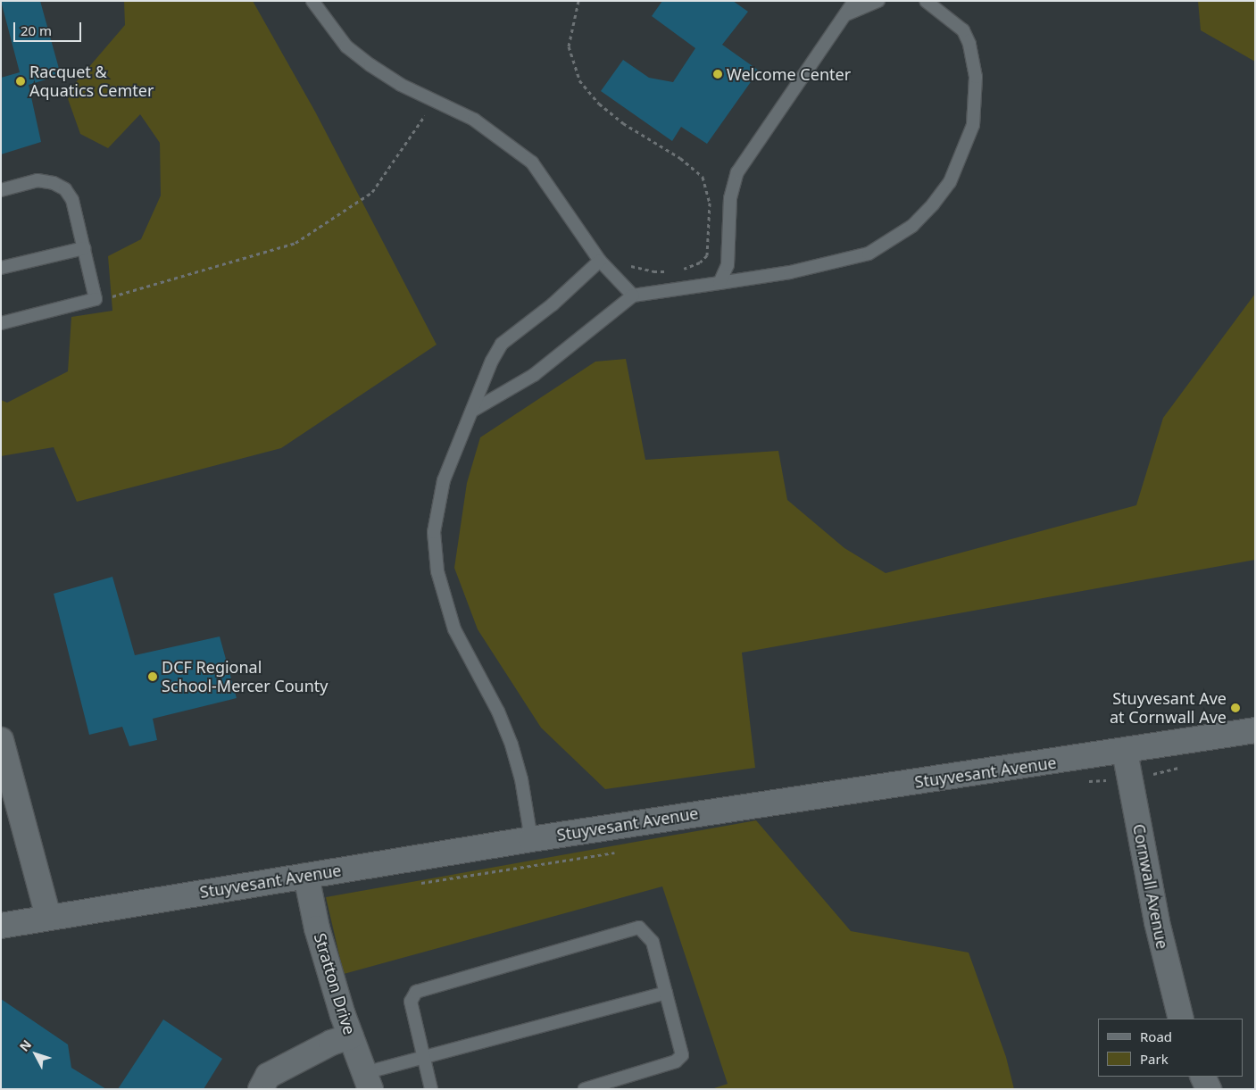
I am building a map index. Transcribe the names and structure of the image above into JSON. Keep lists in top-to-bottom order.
{
  "streets": {
    "street": ["Stuyvesant Avenue", "Cornwall Avenue", "Stratton Drive"]
  },
  "crossings": [
    ["Stuyvesant Avenue", "Cornwall Avenue"],
    ["Stuyvesant Avenue", "Stratton Drive"]
  ],
  "places": [
    "Welcome Center",
    "Racquet & Aquatics Cemter",
    "DCF Regional School-Mercer County",
    "Stuyvesant Ave at Cornwall Ave"
  ],
  "legend": ["Road", "Park"],
  "scale_bar": "20 m",
  "north": "top left"
}
